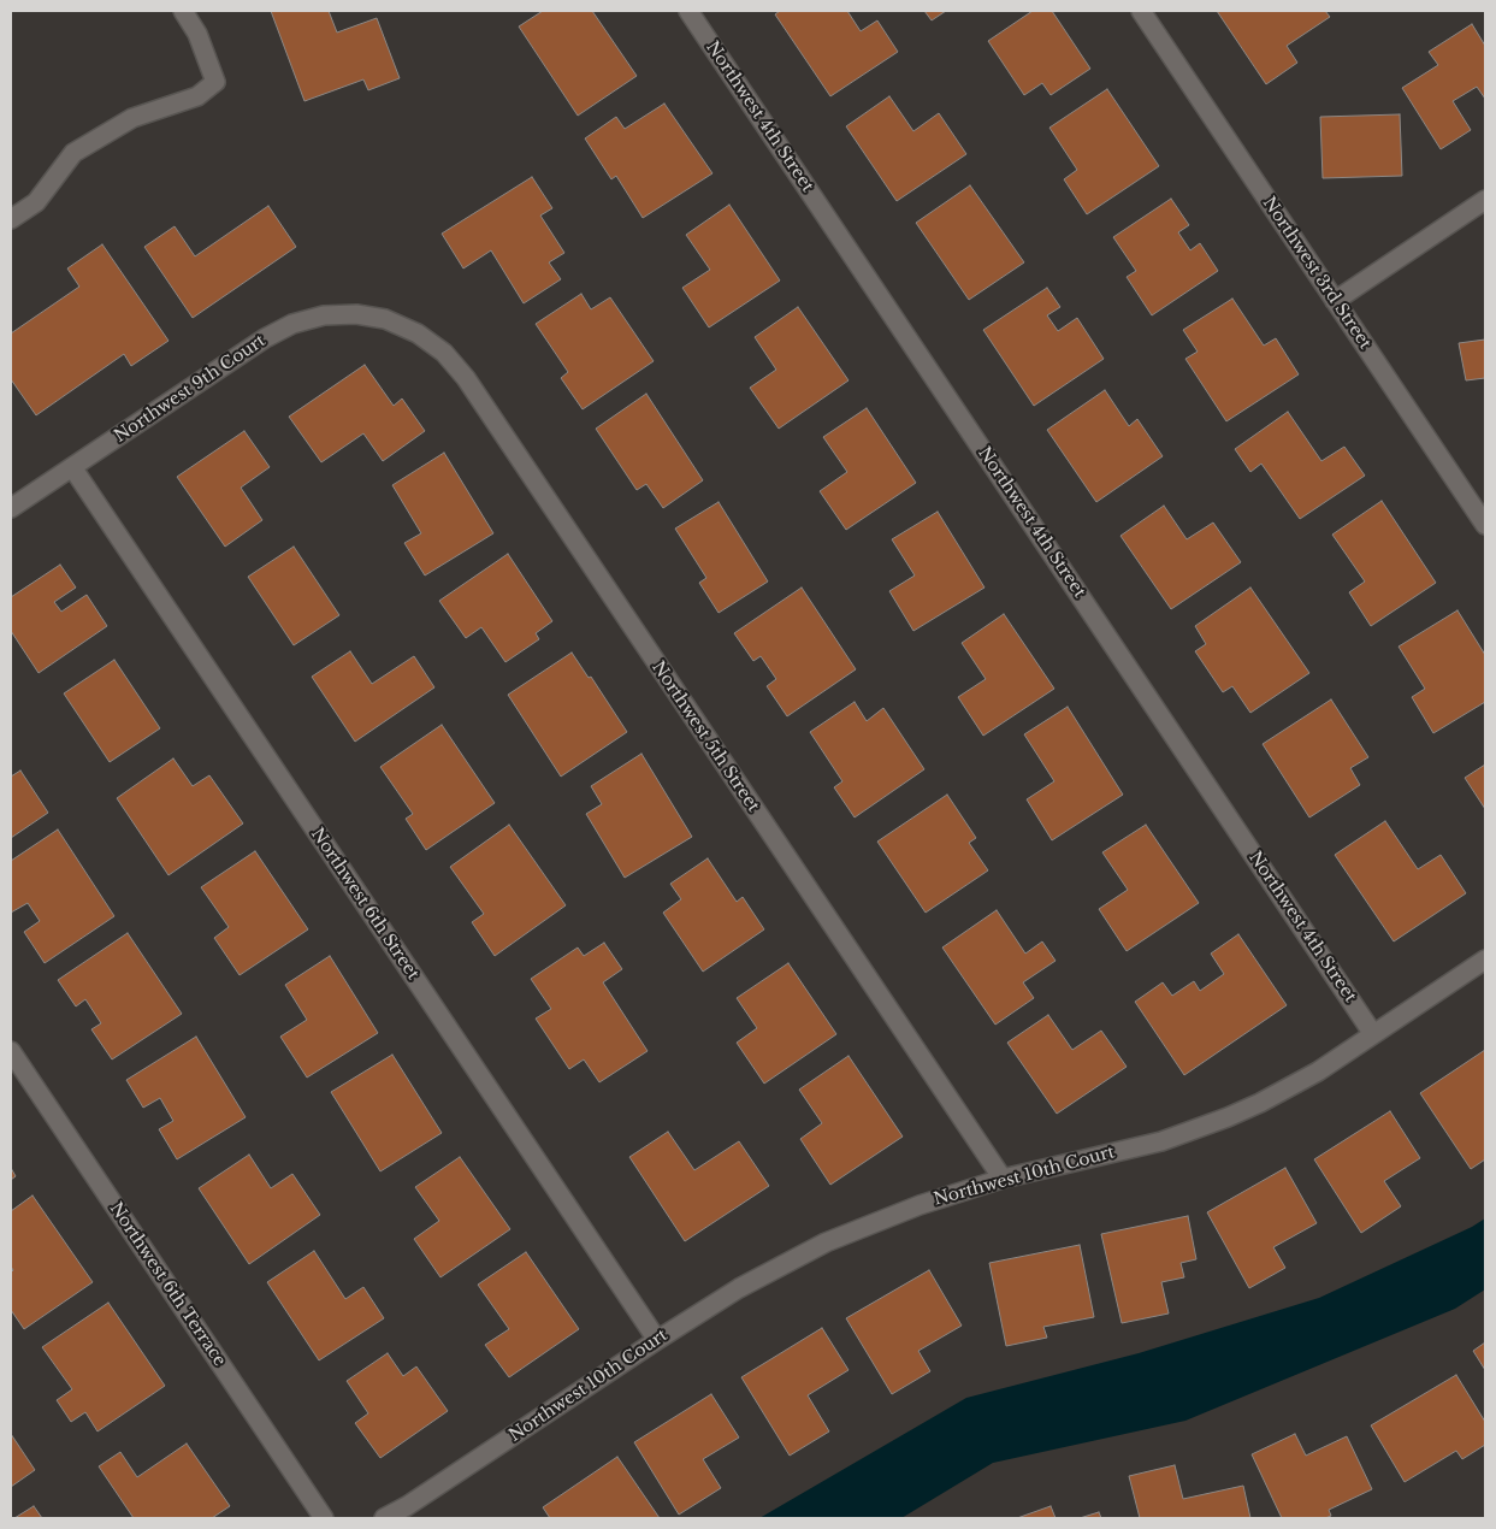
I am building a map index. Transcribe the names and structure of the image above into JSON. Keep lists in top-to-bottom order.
{
  "streets": {
    "street": [
      "Northwest 4th Street",
      "Northwest 3rd Street",
      "Northwest 9th Court",
      "Northwest 5th Street",
      "Northwest 6th Street",
      "Northwest 10th Court",
      "Northwest 6th Terrace"
    ]
  },
  "crossings": [
    ["Northwest 4th Street", "Northwest 10th Court"],
    ["Northwest 9th Court", "Northwest 5th Street"],
    ["Northwest 9th Court", "Northwest 6th Street"],
    ["Northwest 5th Street", "Northwest 10th Court"],
    ["Northwest 6th Street", "Northwest 10th Court"]
  ]
}
